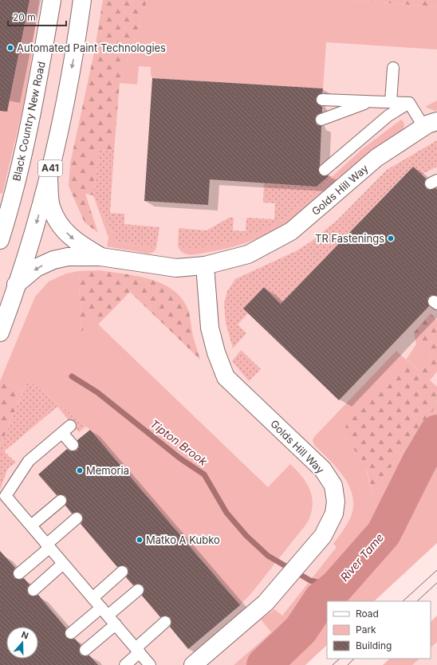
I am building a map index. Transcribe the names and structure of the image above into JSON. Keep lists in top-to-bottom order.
{
  "streets": {
    "main road": ["Black Country New Road", "A41", "Golds Hill Way"]
  },
  "crossings": [
    ["A41", "Golds Hill Way"]
  ],
  "water": ["Tipton Brook", "River Tame"],
  "places": [
    "Automated Paint Technologies",
    "TR Fastenings",
    "Memoria",
    "Matko A Kubko"
  ],
  "legend": ["Road", "Park", "Building"],
  "scale_bar": "20 m",
  "north": "top"
}
